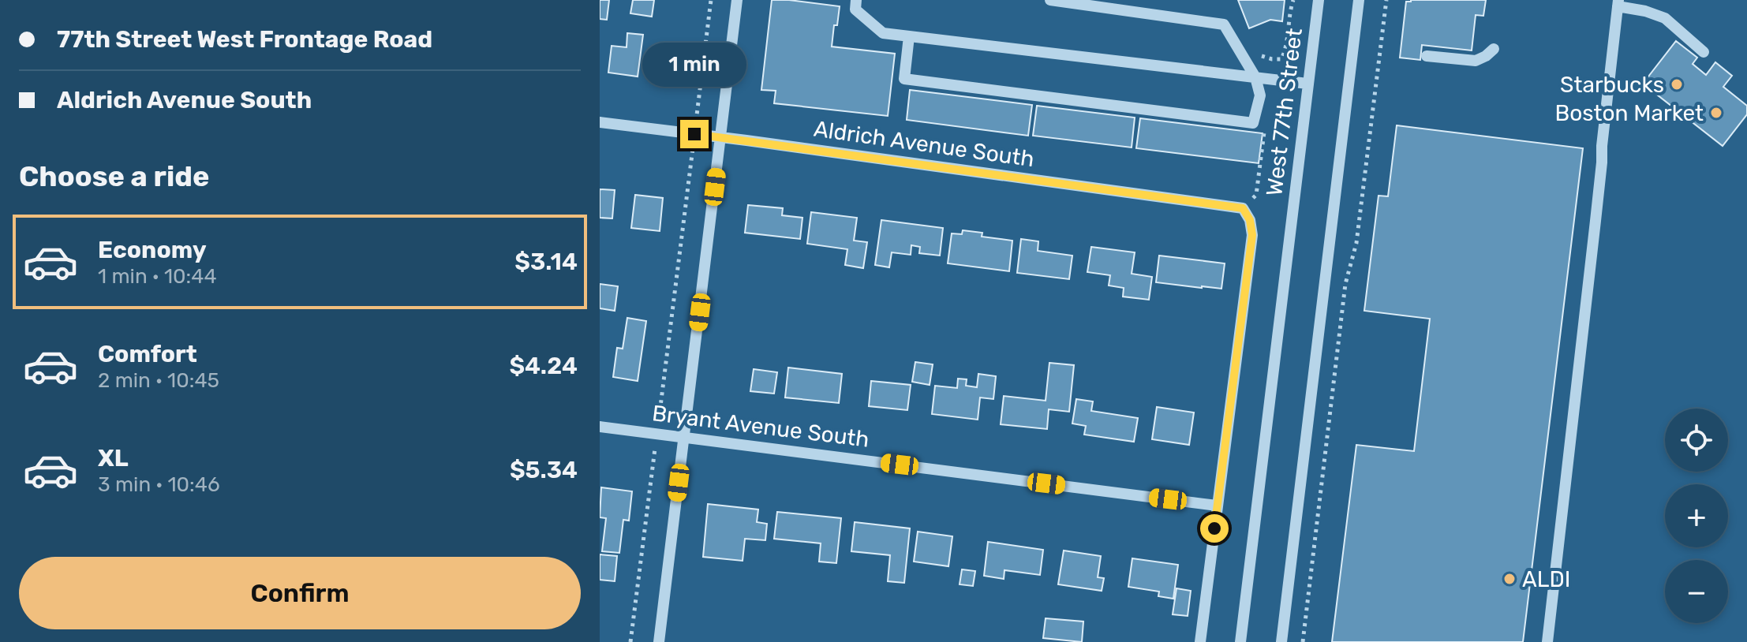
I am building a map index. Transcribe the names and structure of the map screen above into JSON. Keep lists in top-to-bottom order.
{
  "streets": {
    "street": ["West 77th Street", "Aldrich Avenue South", "Bryant Avenue South"]
  },
  "crossings": [
    ["Aldrich Avenue South", "Bryant Avenue South"]
  ],
  "places": ["Starbucks", "Boston Market", "ALDI"],
  "page": {
    "banner": ["77th Street West Frontage Road", "Aldrich Avenue South"],
    "bubble": "1 min",
    "heading": "Choose a ride",
    "list": [
      {
        "name": "Economy",
        "note": "1 min · 10:44",
        "value": "$3.14"
      },
      {
        "name": "Comfort",
        "note": "2 min · 10:45",
        "value": "$4.24"
      },
      {
        "name": "XL",
        "note": "3 min · 10:46",
        "value": "$5.34"
      }
    ],
    "map_buttons": ["+", "−"],
    "buttons": "Confirm"
  }
}
